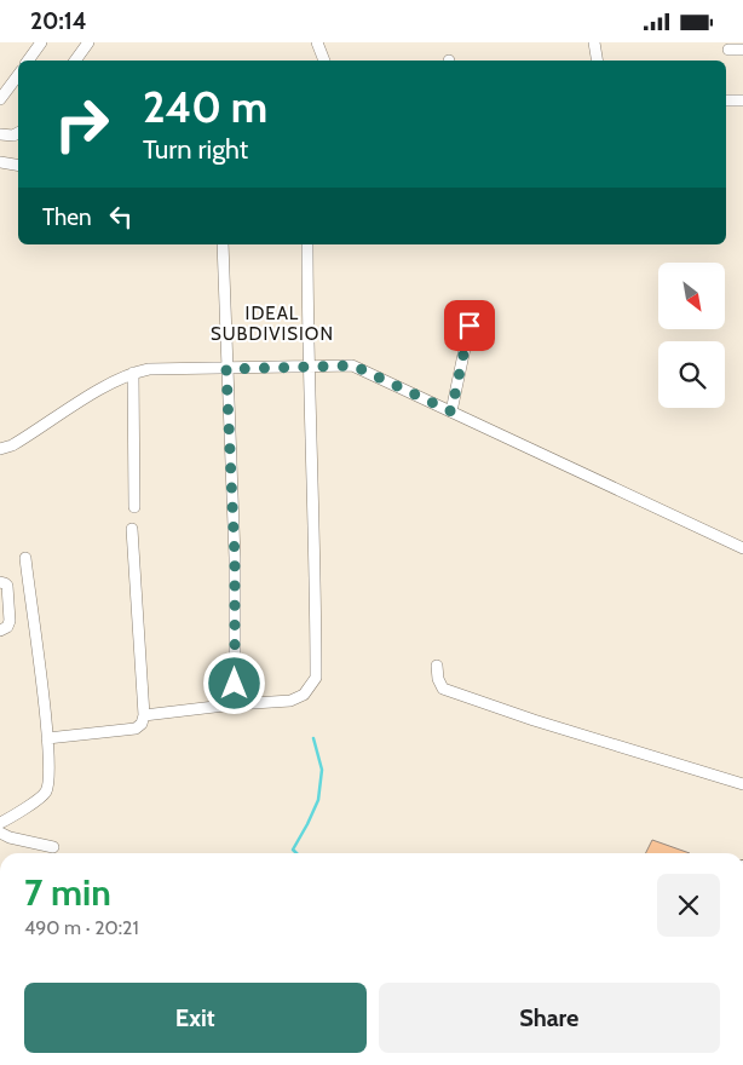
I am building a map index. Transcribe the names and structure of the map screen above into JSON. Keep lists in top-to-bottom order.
{
  "districts": ["IDEAL SUBDIVISION"],
  "north": "bottom right",
  "page": {
    "status": "20:14",
    "turn": ["240 m", "Turn right"],
    "then": "Then",
    "heading": ["7 min", "490 m · 20:21"],
    "buttons": ["Exit", "Share"]
  }
}
